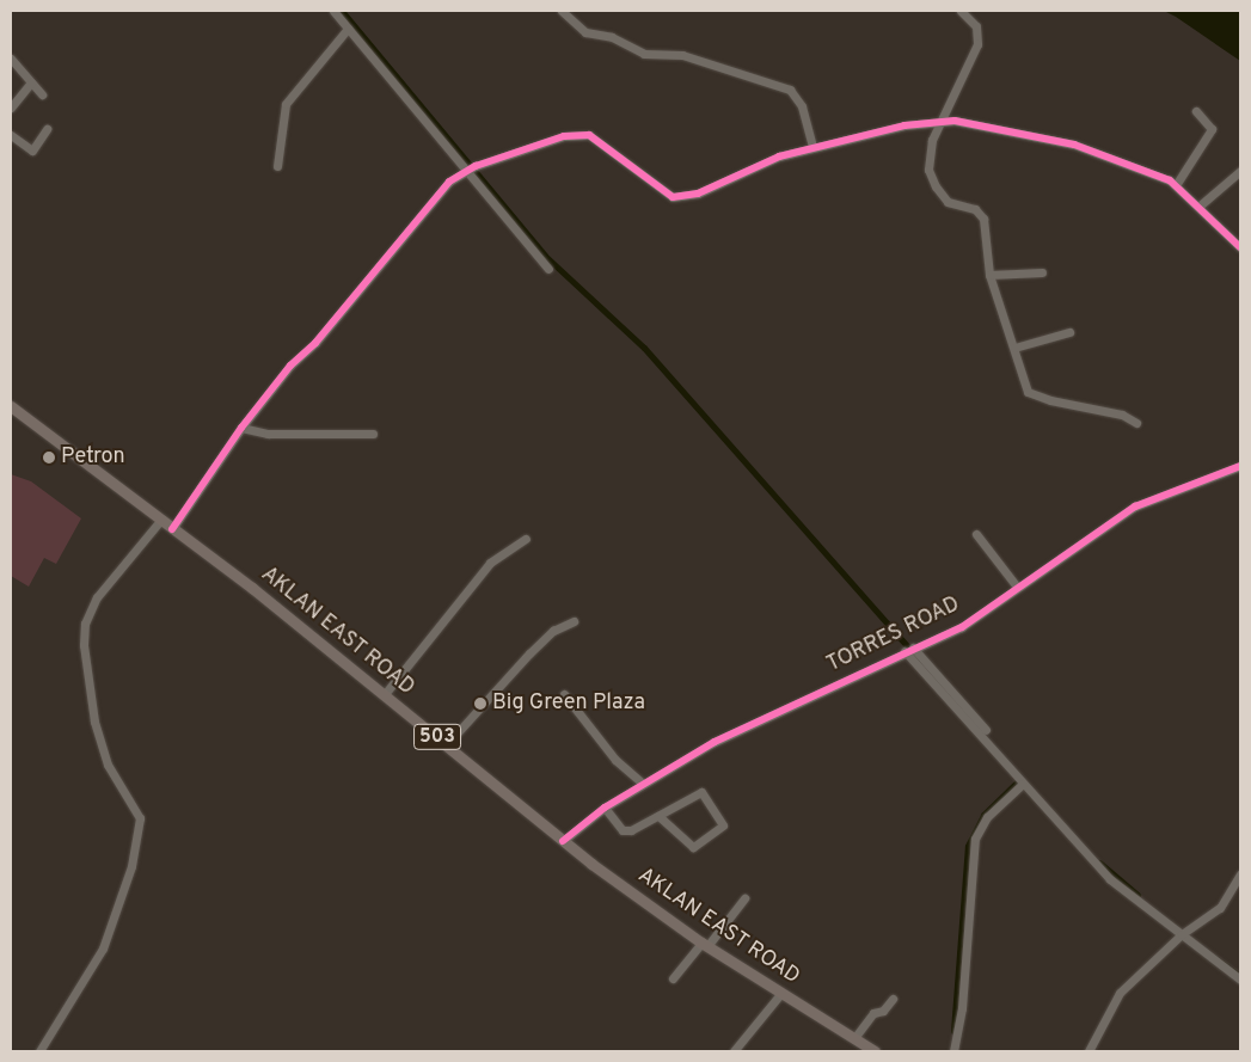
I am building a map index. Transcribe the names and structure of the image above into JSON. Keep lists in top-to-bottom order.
{
  "streets": {
    "main road": ["AKLAN EAST ROAD", "503"],
    "street": ["TORRES ROAD"]
  },
  "crossings": [
    ["AKLAN EAST ROAD", "TORRES ROAD"]
  ],
  "places": ["Petron", "Big Green Plaza"]
}
